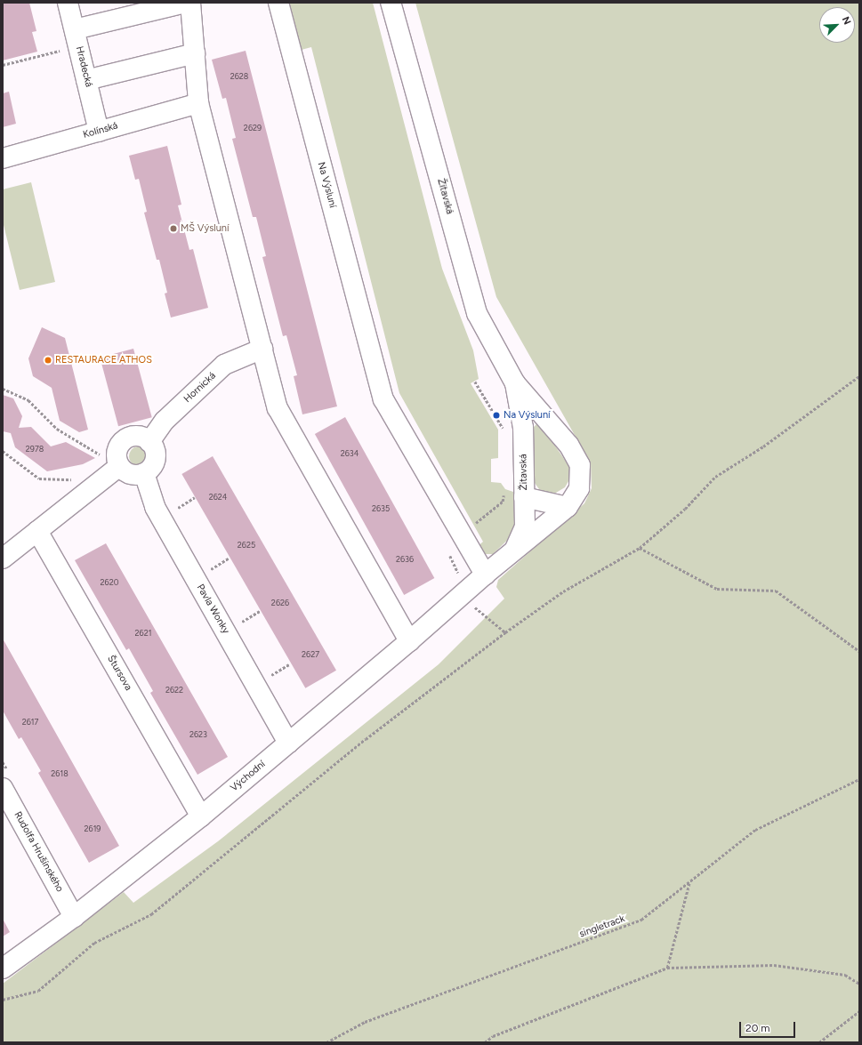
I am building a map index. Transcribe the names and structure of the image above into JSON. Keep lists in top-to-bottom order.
{
  "streets": {
    "street": [
      "Hradecká",
      "Kolínská",
      "Na Výsluní",
      "Žitavská",
      "Hornická",
      "Pavla Wonky",
      "Štursova",
      "Východní",
      "Rudolfa Hrušínského"
    ],
    "path": ["singletrack"]
  },
  "crossings": [
    ["Hradecká", "Kolínská"],
    ["Na Výsluní", "Žitavská"],
    ["Na Výsluní", "Východní"],
    ["Žitavská", "Východní"],
    ["Hornická", "Pavla Wonky"],
    ["Pavla Wonky", "Východní"],
    ["Štursova", "Východní"],
    ["Východní", "Rudolfa Hrušínského"]
  ],
  "places": ["MŠ Výsluní", "RESTAURACE ATHOS", "Na Výsluní"],
  "house_numbers": [
    "2628",
    "2629",
    "2978",
    "2634",
    "2624",
    "2635",
    "2625",
    "2636",
    "2620",
    "2626",
    "2621",
    "2627",
    "2622",
    "2617",
    "2623",
    "2618",
    "2619"
  ],
  "scale_bar": "20 m",
  "north": "top right"
}
